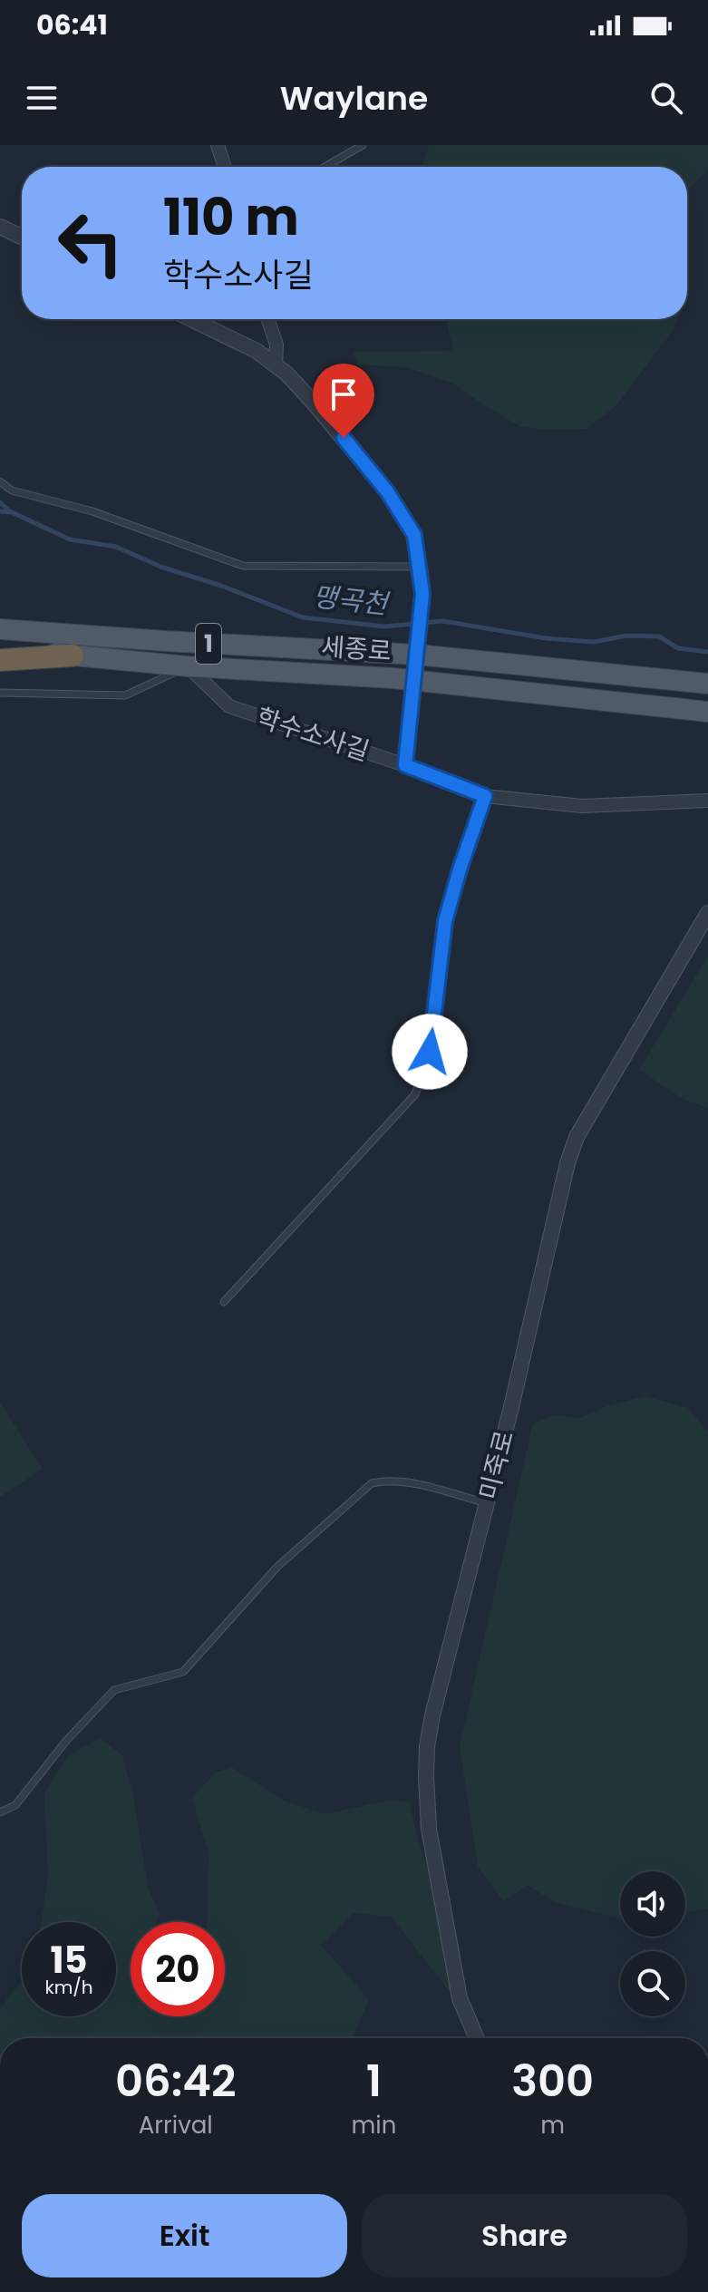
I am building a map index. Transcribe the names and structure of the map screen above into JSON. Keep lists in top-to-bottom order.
{
  "streets": {
    "main road": ["1", "세종로"],
    "street": ["학수소사길", "미죽로"]
  },
  "crossings": [
    ["세종로", "학수소사길"]
  ],
  "water": ["맹곡천"],
  "page": {
    "status": "06:41",
    "header": "Waylane",
    "turn": ["110 m", "학수소사길"],
    "speed": "15 km/h",
    "limit": "20",
    "eta": [
      "06:42",
      "Arrival",
      "1",
      "min",
      "300",
      "m"
    ],
    "buttons": ["Exit", "Share"]
  }
}
